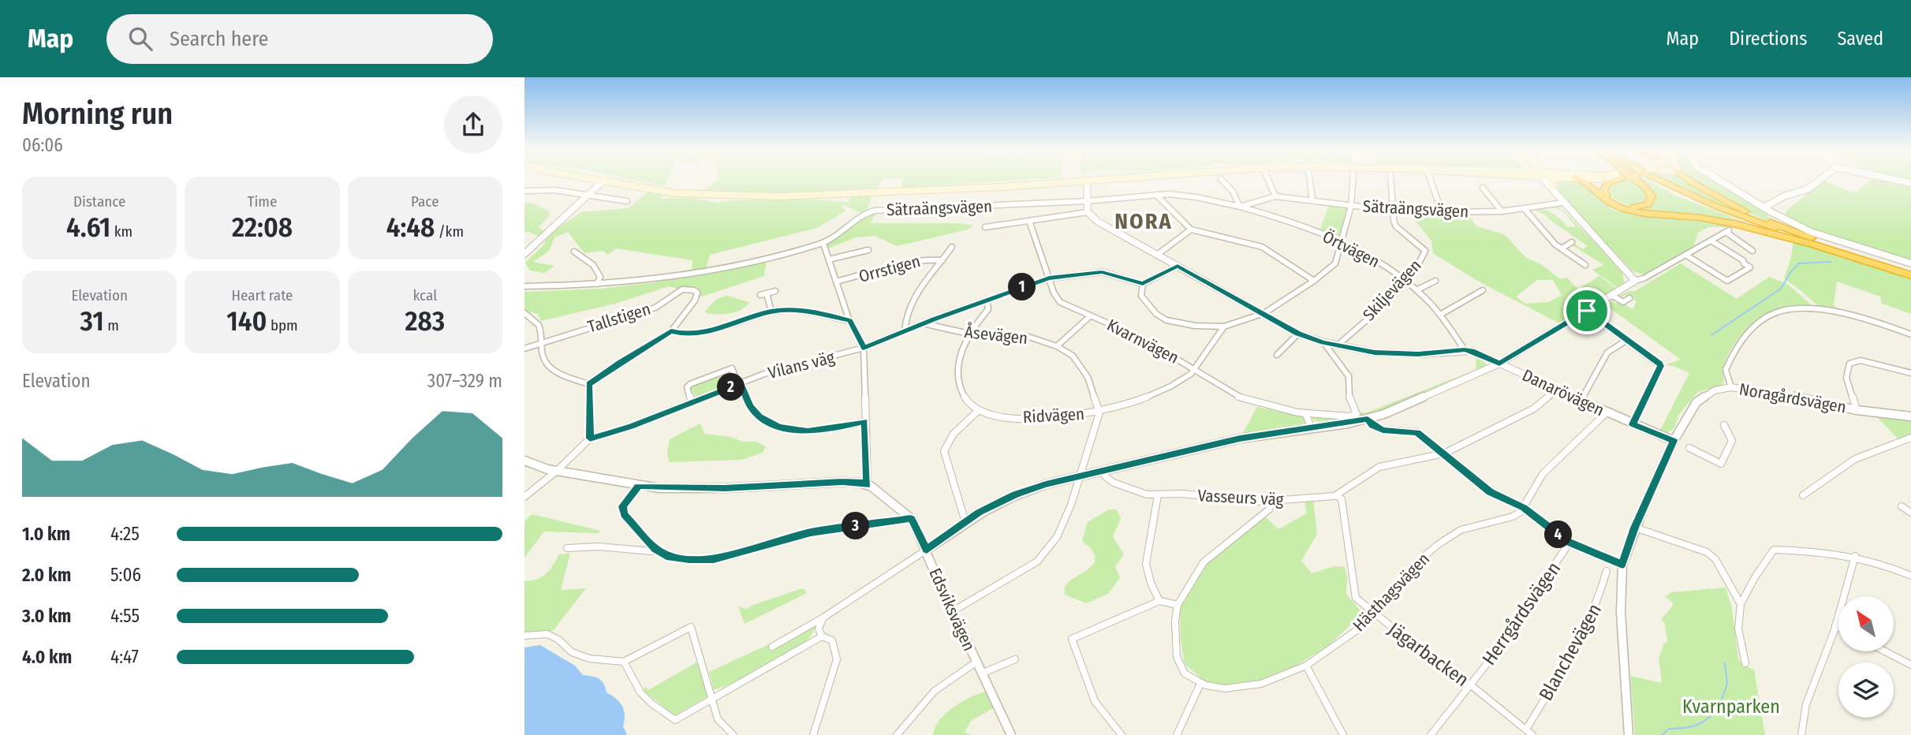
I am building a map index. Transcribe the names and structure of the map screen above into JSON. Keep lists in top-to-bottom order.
{
  "streets": {
    "street": [
      "Sätraängsvägen",
      "Örtvägen",
      "Orrstigen",
      "Skiljevägen",
      "Tallstigen",
      "Åsevägen",
      "Kvarnvägen",
      "Vilans väg",
      "Danarövägen",
      "Noragårdsvägen",
      "Ridvägen",
      "Vasseurs väg",
      "Hästhagsvägen",
      "Edsviksvägen",
      "Herrgårdsvägen",
      "Blanchevägen",
      "Jägarbacken"
    ]
  },
  "crossings": [
    ["Sätraängsvägen", "Örtvägen"],
    ["Sätraängsvägen", "Skiljevägen"],
    ["Örtvägen", "Skiljevägen"],
    ["Örtvägen", "Danarövägen"],
    ["Skiljevägen", "Danarövägen"],
    ["Åsevägen", "Vilans väg"],
    ["Åsevägen", "Ridvägen"],
    ["Kvarnvägen", "Vilans väg"],
    ["Kvarnvägen", "Danarövägen"],
    ["Kvarnvägen", "Ridvägen"],
    ["Danarövägen", "Noragårdsvägen"],
    ["Danarövägen", "Vasseurs väg"],
    ["Vasseurs väg", "Jägarbacken"],
    ["Hästhagsvägen", "Jägarbacken"],
    ["Herrgårdsvägen", "Jägarbacken"],
    ["Blanchevägen", "Jägarbacken"]
  ],
  "districts": ["NORA"],
  "parks": ["Kvarnparken"],
  "north": "top left",
  "page": {
    "header": "Map",
    "search": "Search here",
    "nav": ["Map", "Directions", "Saved"],
    "heading": ["Morning run", "06:06"],
    "stats": [
      ["Distance", "4.61 km"],
      ["Time", "22:08"],
      ["Pace", "4:48 /km"],
      ["Elevation", "31 m"],
      ["Heart rate", "140 bpm"],
      ["kcal", "283"]
    ],
    "pins": [
      "1",
      "2",
      "3",
      "4"
    ],
    "chart": ["Elevation", "307–329 m"],
    "list": [
      {
        "name": "1.0 km",
        "note": "4:25"
      },
      {
        "name": "2.0 km",
        "note": "5:06"
      },
      {
        "name": "3.0 km",
        "note": "4:55"
      },
      {
        "name": "4.0 km",
        "note": "4:47"
      }
    ]
  }
}
